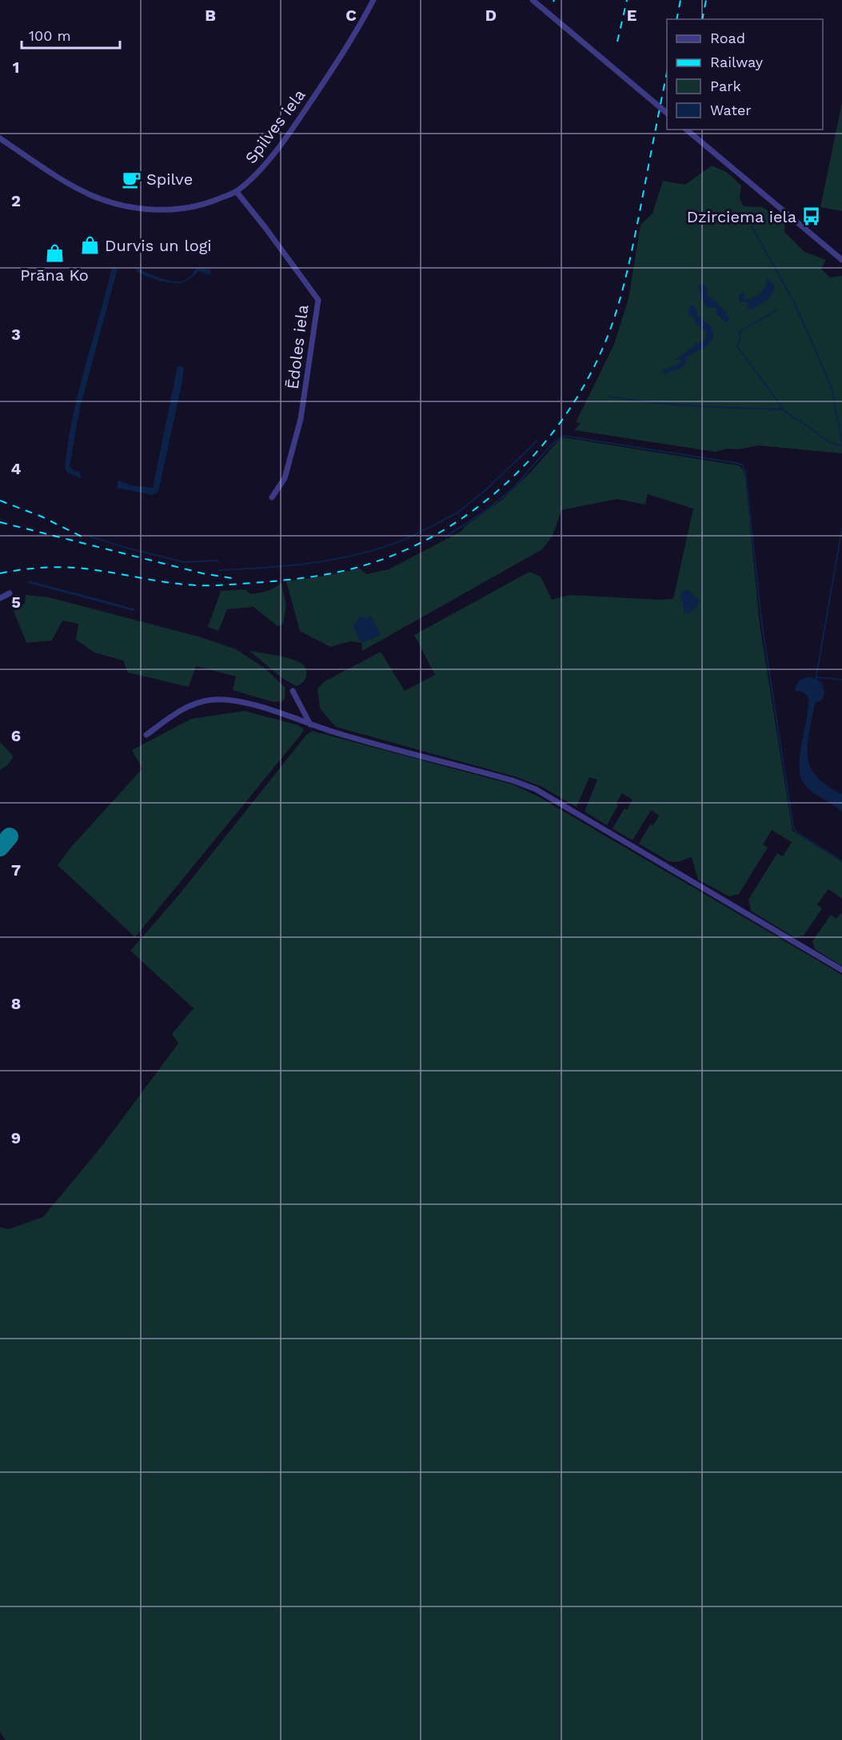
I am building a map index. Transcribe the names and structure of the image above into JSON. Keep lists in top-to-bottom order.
{
  "streets": {
    "street": ["Spilves iela", "Ēdoles iela"]
  },
  "crossings": [
    ["Spilves iela", "Ēdoles iela"]
  ],
  "places": {
    "cafe": ["Spilve"],
    "bus stop": ["Dzirciema iela"],
    "shop": ["Durvis un logi", "Prāna Ko"]
  },
  "legend": [
    "Road",
    "Railway",
    "Park",
    "Water"
  ],
  "scale_bar": "100 m",
  "grid": {
    "columns": [
      "B",
      "C",
      "D",
      "E"
    ],
    "rows": [
      "1",
      "2",
      "3",
      "4",
      "5",
      "6",
      "7",
      "8",
      "9"
    ]
  }
}
